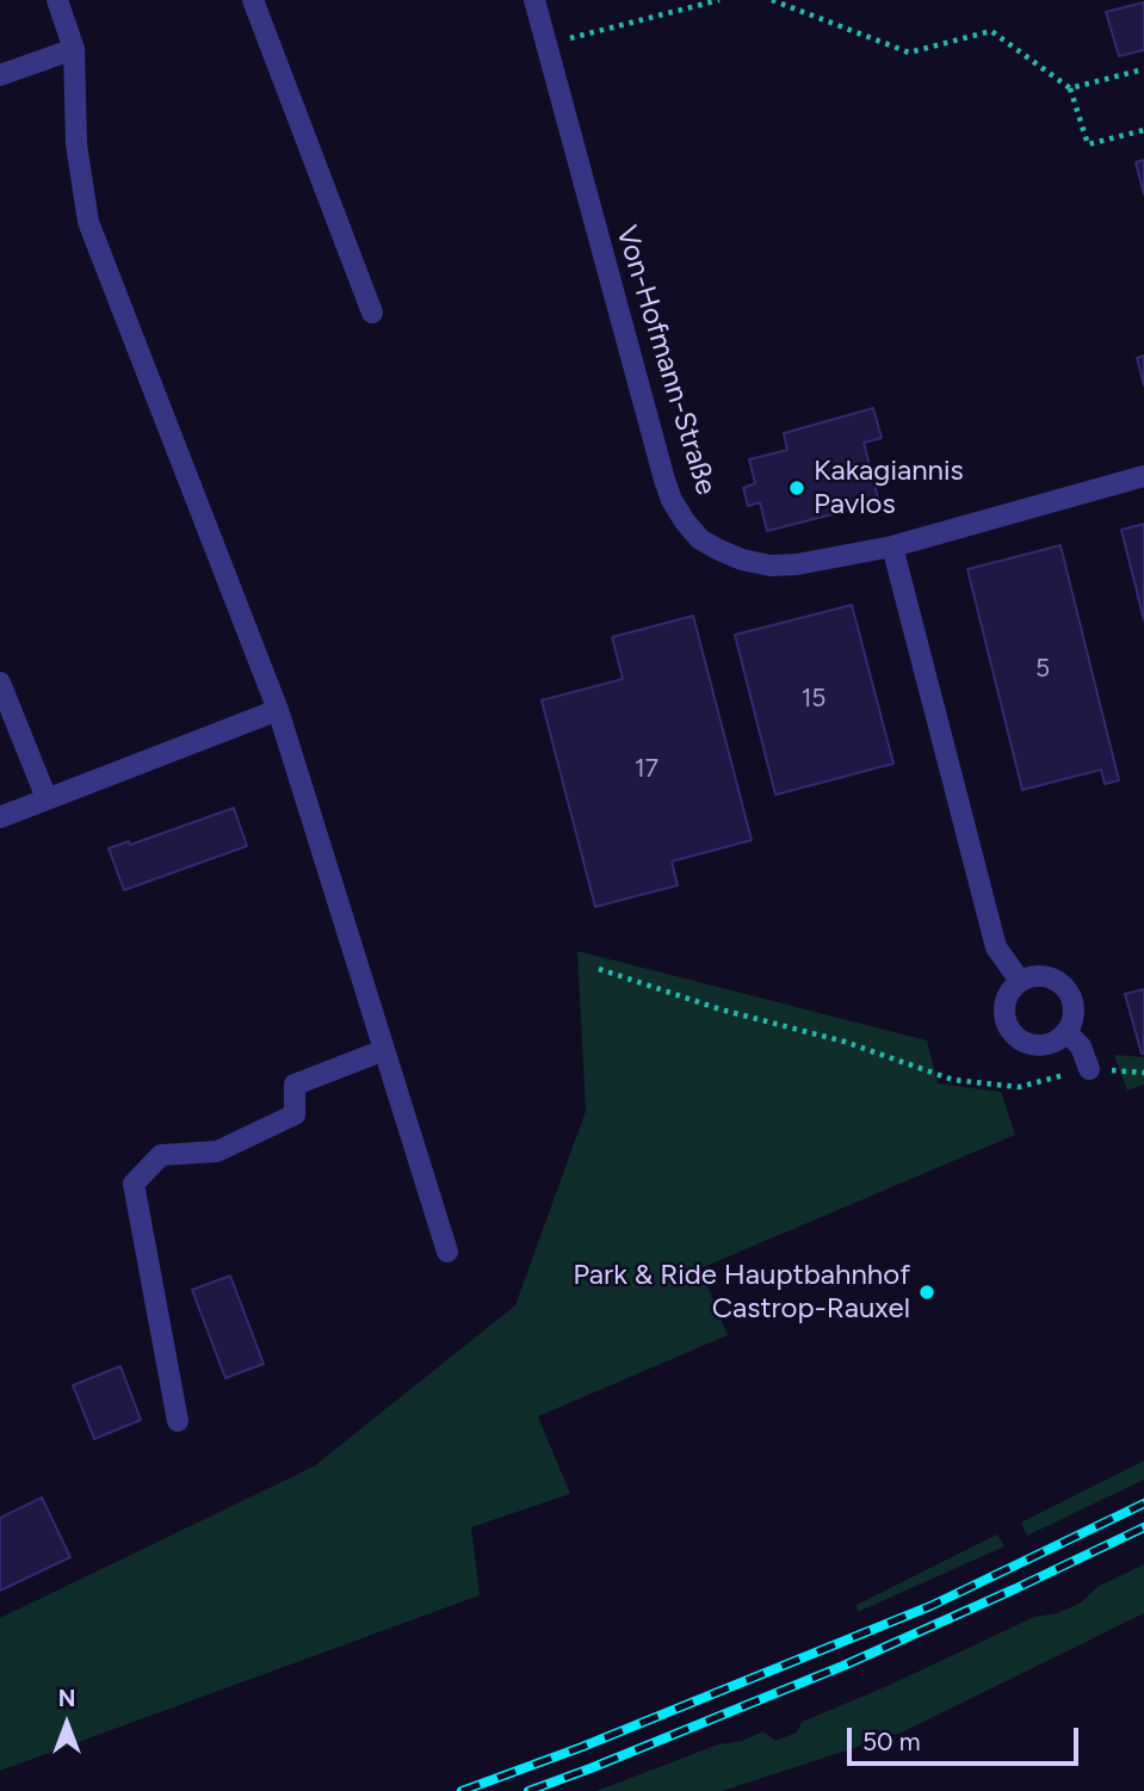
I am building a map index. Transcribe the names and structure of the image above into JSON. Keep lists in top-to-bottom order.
{
  "streets": {
    "street": ["Von-Hofmann-Straße"]
  },
  "places": ["Kakagiannis Pavlos", "Park & Ride Hauptbahnhof Castrop-Rauxel"],
  "house_numbers": ["5", "15", "17"],
  "scale_bar": "50 m",
  "north": "top"
}
